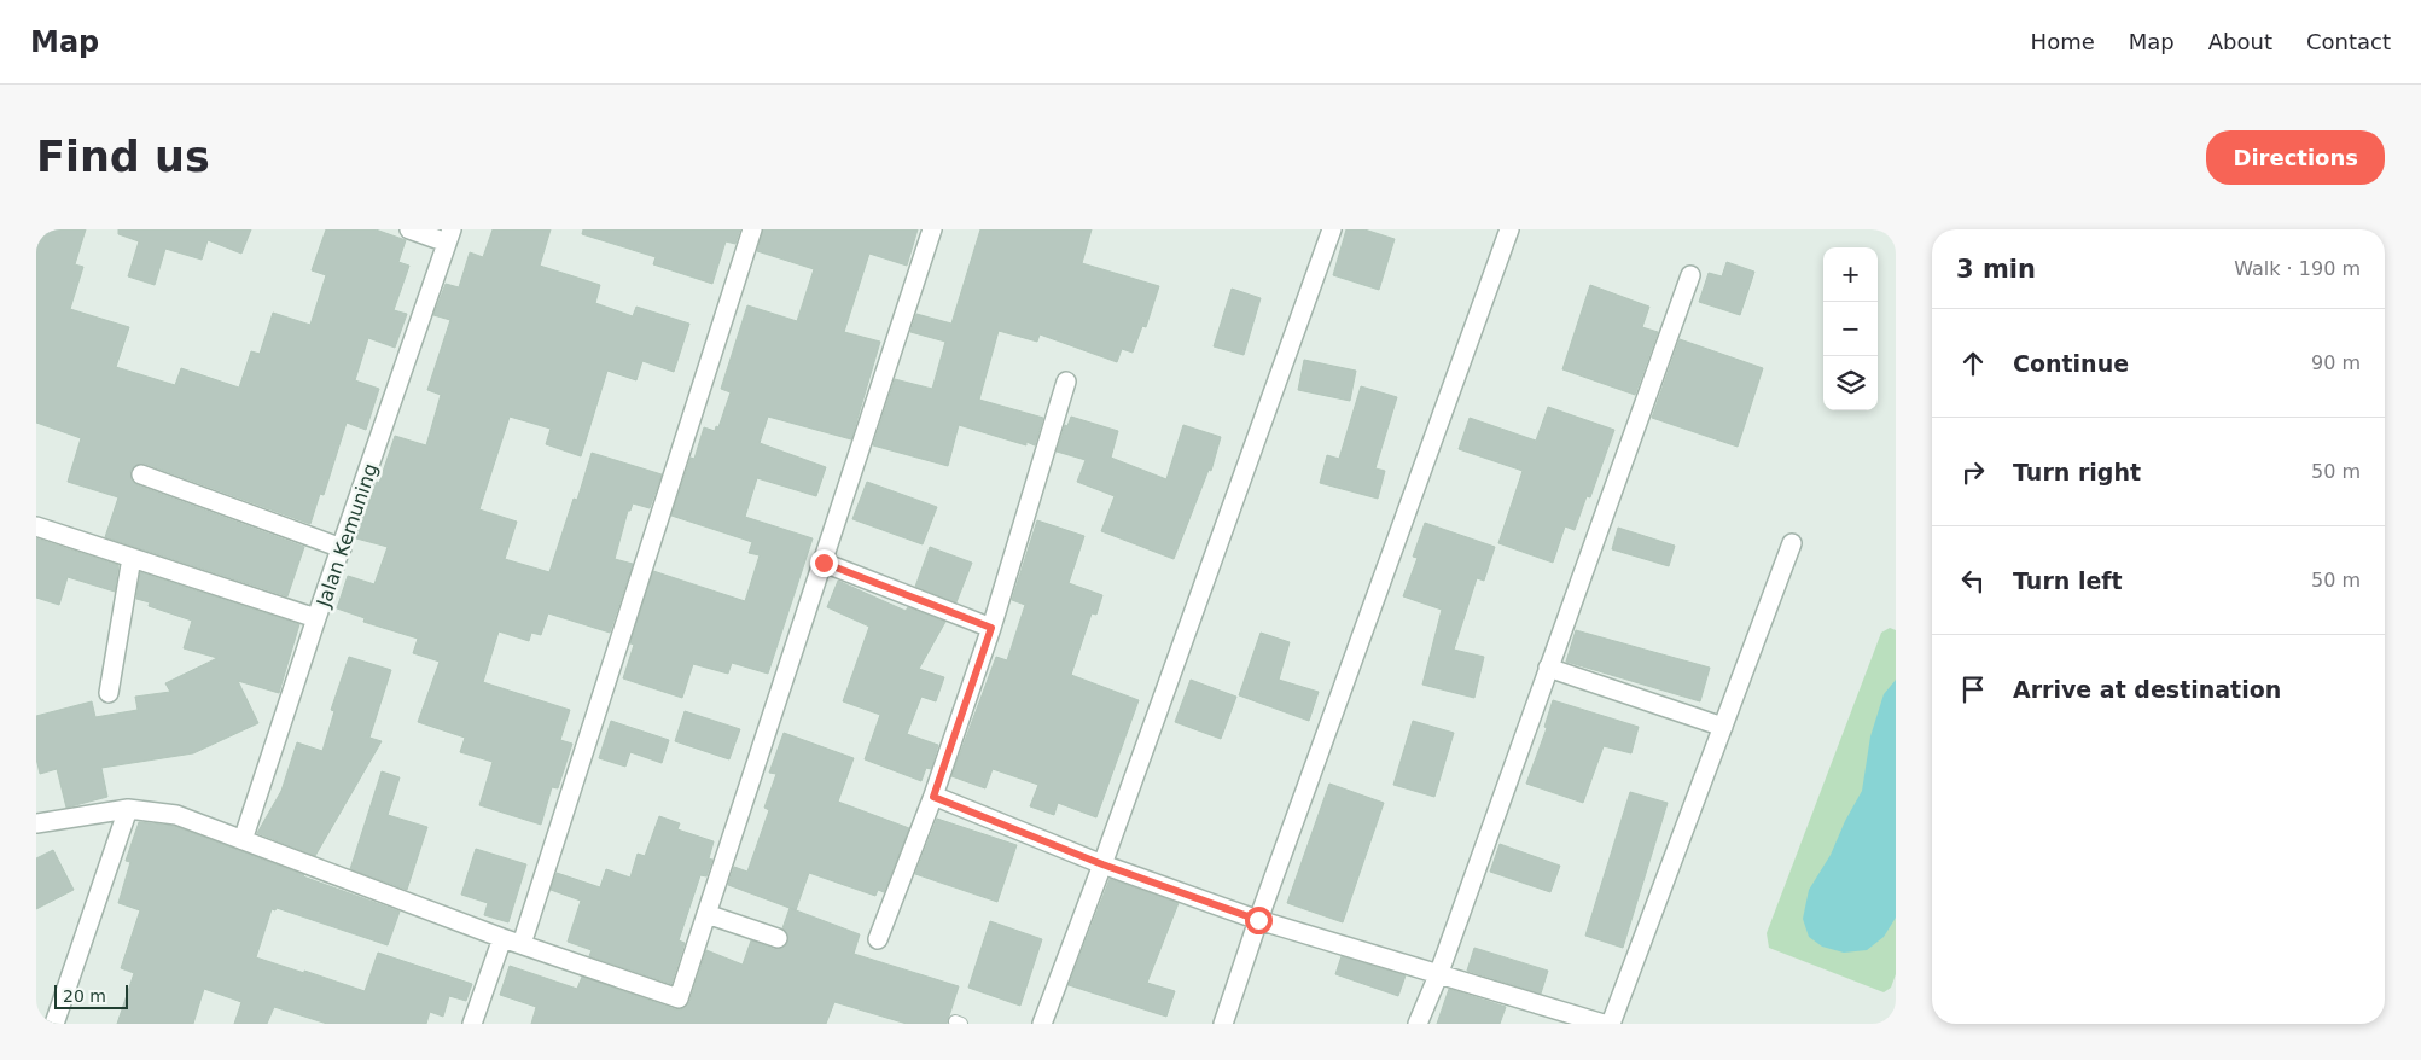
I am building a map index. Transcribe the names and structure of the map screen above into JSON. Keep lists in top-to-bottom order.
{
  "streets": {
    "street": ["Jalan Kemuning"]
  },
  "scale_bar": "20 m",
  "page": {
    "header": "Map",
    "nav": [
      "Home",
      "Map",
      "About",
      "Contact"
    ],
    "buttons": "Directions",
    "title": "Find us",
    "heading": ["3 min", "Walk · 190 m"],
    "map_buttons": ["+", "−"],
    "list": [
      ["Continue", "90 m"],
      ["Turn right", "50 m"],
      ["Turn left", "50 m"],
      "Arrive at destination"
    ],
    "scale": "20 m"
  }
}
